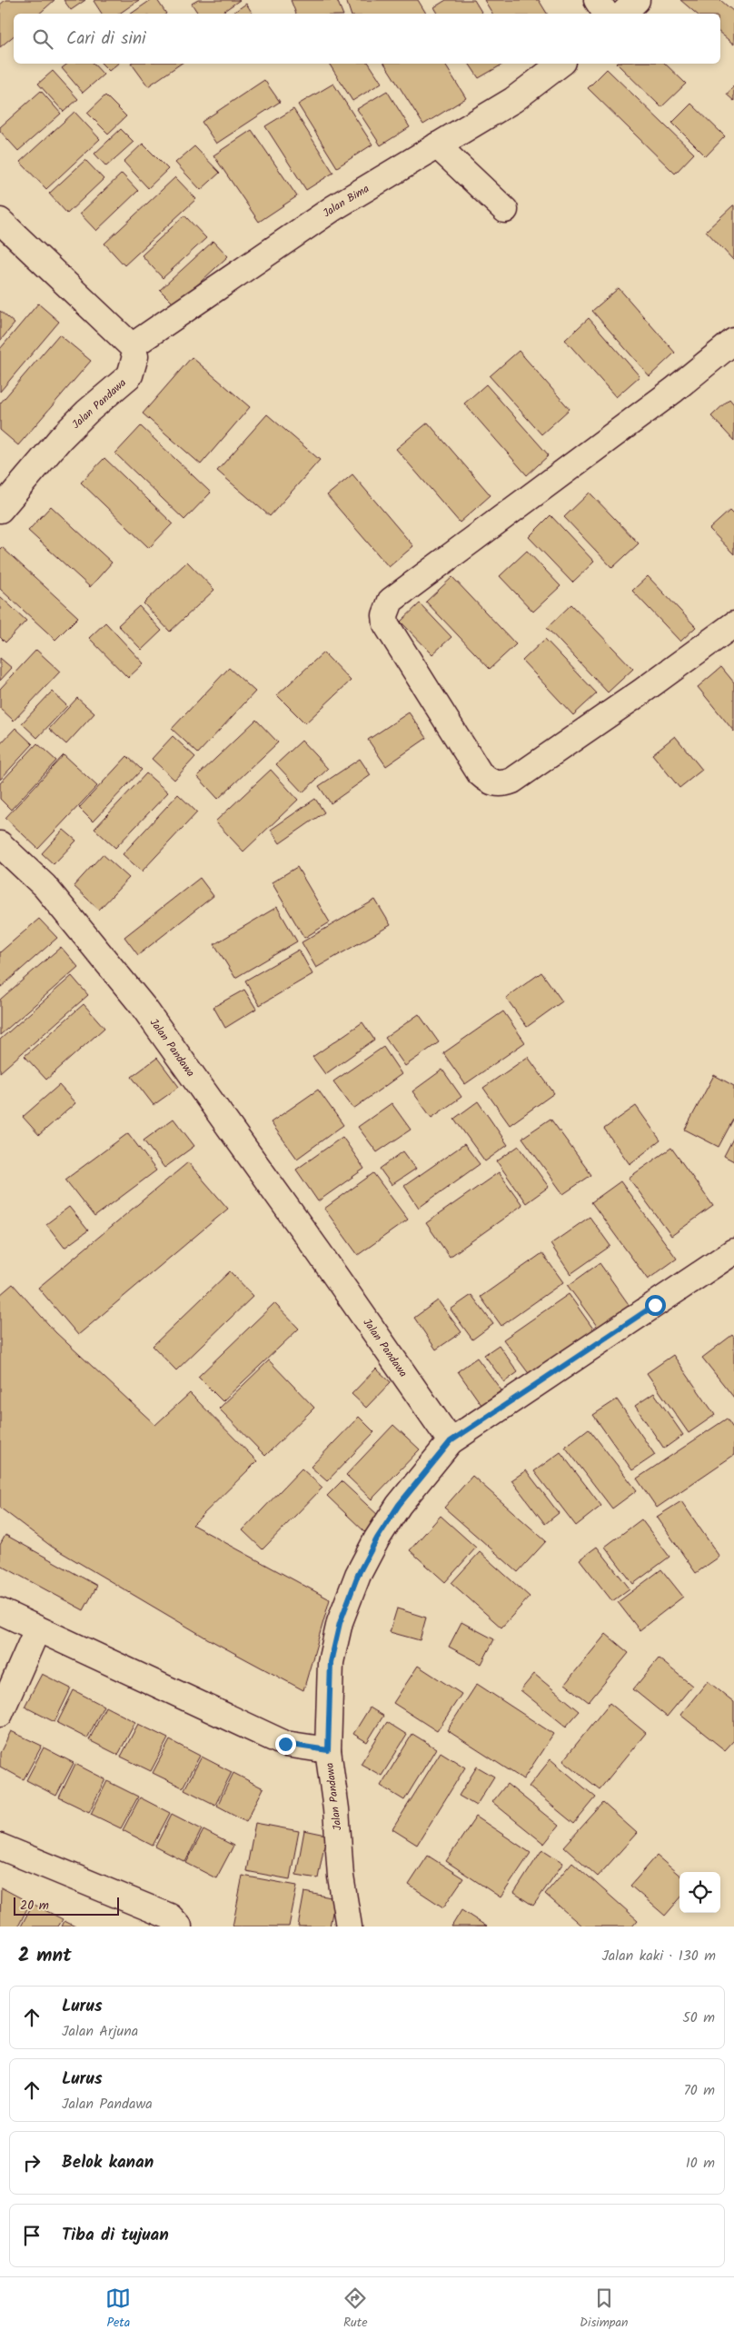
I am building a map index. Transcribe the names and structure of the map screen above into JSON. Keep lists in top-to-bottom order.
{
  "streets": {
    "street": ["Jalan Bima", "Jalan Pandawa"]
  },
  "crossings": [
    ["Jalan Bima", "Jalan Pandawa"]
  ],
  "scale_bar": "20 m",
  "page": {
    "search": "Cari di sini",
    "scale": "20 m",
    "heading": ["2 mnt", "Jalan kaki · 130 m"],
    "list": [
      ["Lurus", "Jalan Arjuna", "50 m"],
      ["Lurus", "Jalan Pandawa", "70 m"],
      ["Belok kanan", "10 m"],
      "Tiba di tujuan"
    ],
    "nav": ["Peta", "Rute", "Disimpan"]
  }
}
